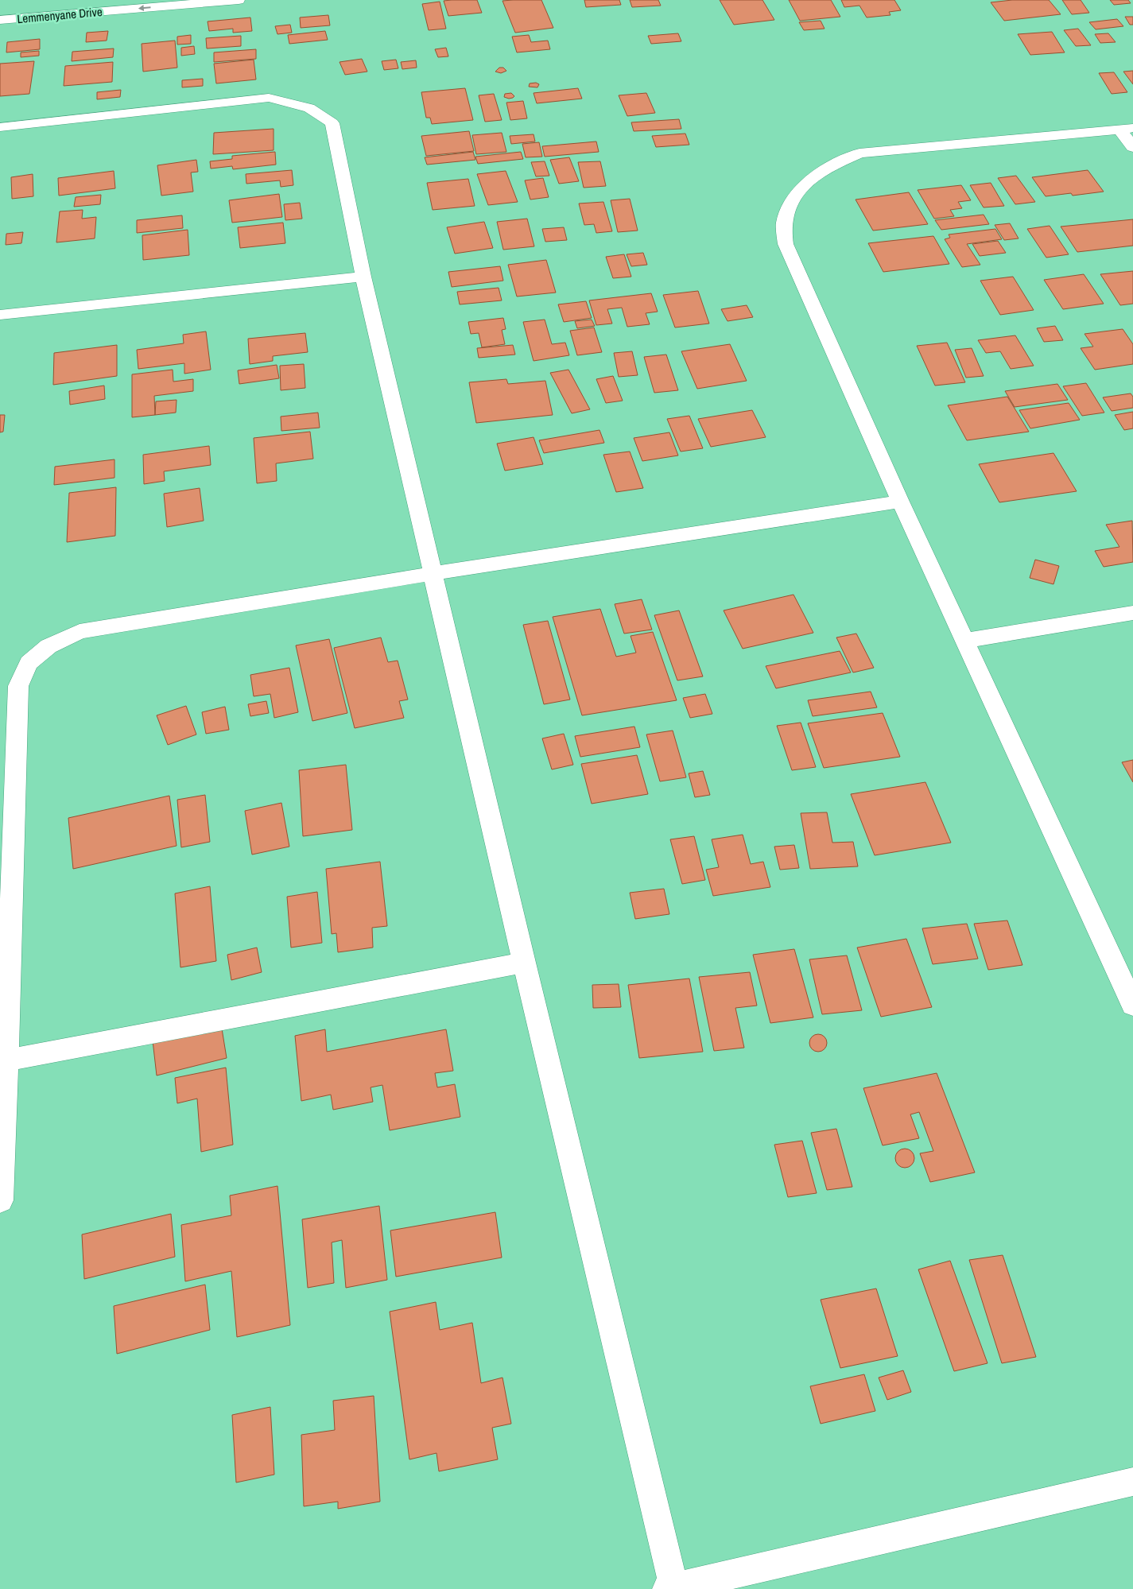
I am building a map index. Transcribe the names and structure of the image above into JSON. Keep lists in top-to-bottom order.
{
  "streets": {
    "street": ["Lemmenyane Drive"]
  },
  "one_way": ["Lemmenyane Drive"]
}
